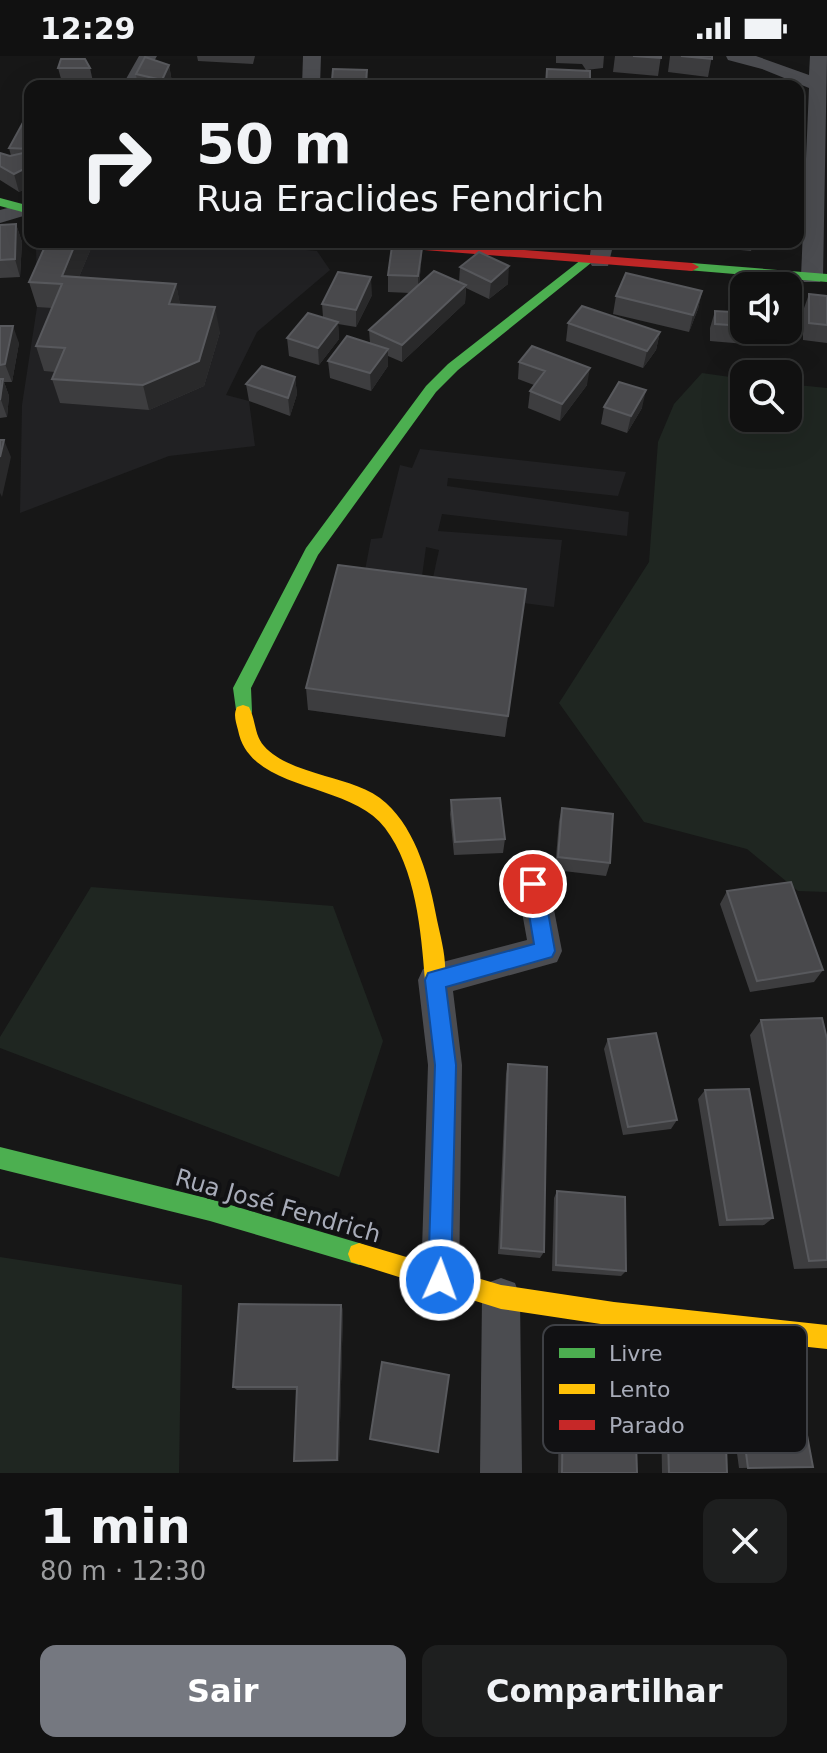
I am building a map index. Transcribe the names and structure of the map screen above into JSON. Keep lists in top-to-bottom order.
{
  "streets": {
    "street": ["Rua José Fendrich"]
  },
  "legend": ["Livre", "Lento", "Parado"],
  "page": {
    "status": "12:29",
    "turn": ["50 m", "Rua Eraclides Fendrich"],
    "heading": ["1 min", "80 m · 12:30"],
    "buttons": ["Sair", "Compartilhar"]
  }
}
